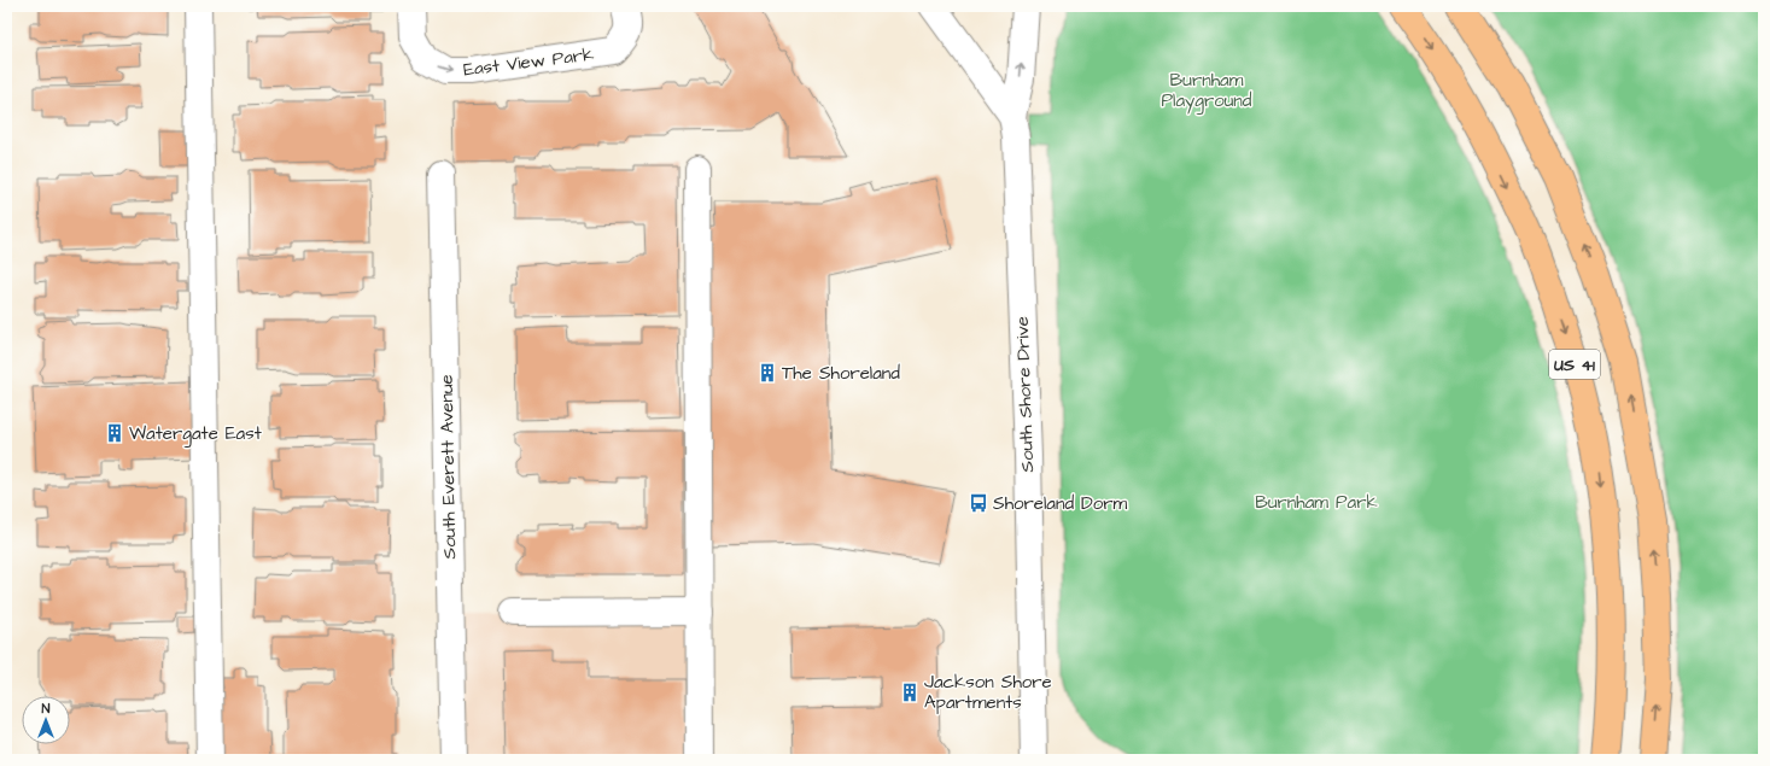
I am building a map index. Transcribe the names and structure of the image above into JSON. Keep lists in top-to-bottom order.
{
  "streets": {
    "highway": ["US 41"],
    "street": ["East View Park", "South Shore Drive", "South Everett Avenue"]
  },
  "parks": ["Burnham Playground", "Burnham Park"],
  "places": {
    "building": ["The Shoreland", "Watergate East", "Jackson Shore Apartments"],
    "bus stop": ["Shoreland Dorm"]
  },
  "north": "top"
}
